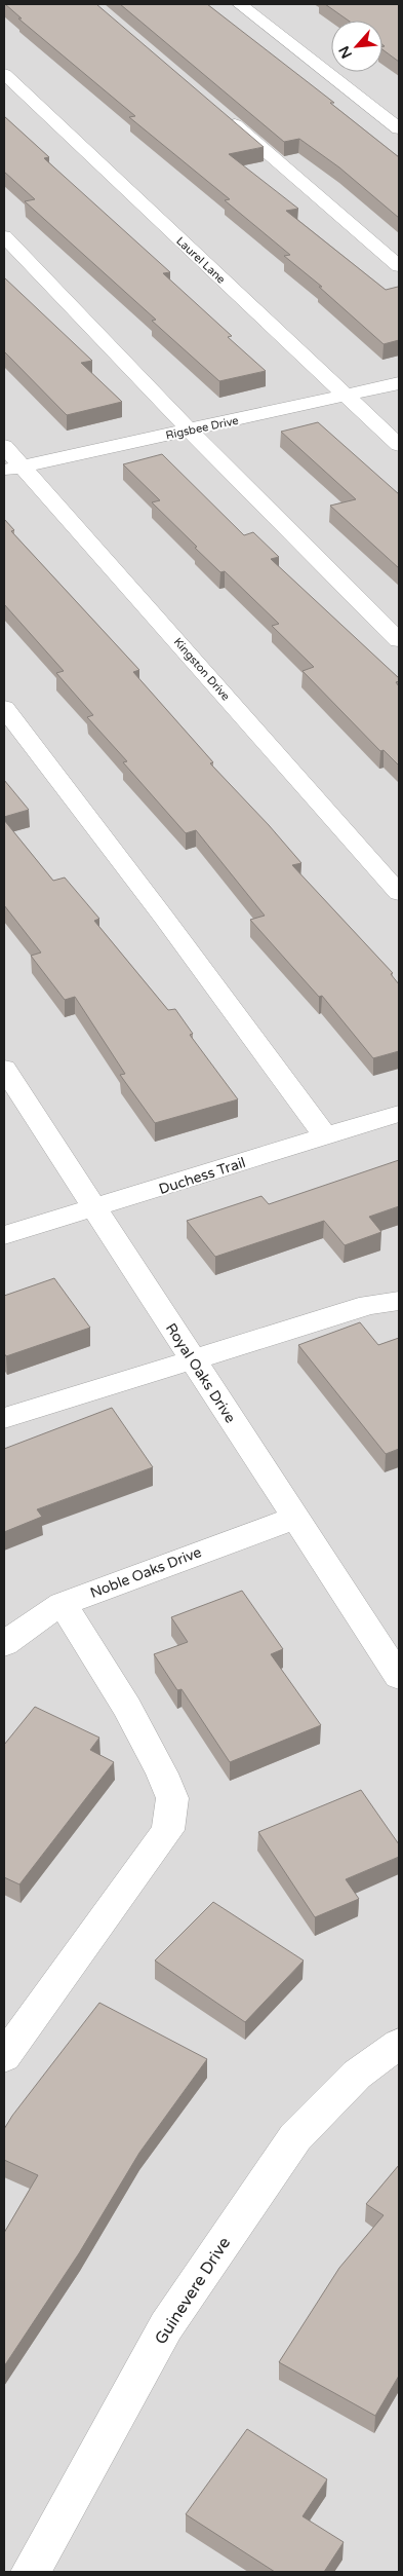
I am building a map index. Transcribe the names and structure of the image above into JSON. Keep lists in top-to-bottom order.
{
  "streets": {
    "street": [
      "Laurel Lane",
      "Rigsbee Drive",
      "Kingston Drive",
      "Duchess Trail",
      "Royal Oaks Drive",
      "Noble Oaks Drive",
      "Guinevere Drive"
    ]
  },
  "crossings": [
    ["Laurel Lane", "Rigsbee Drive"],
    ["Rigsbee Drive", "Kingston Drive"],
    ["Duchess Trail", "Royal Oaks Drive"],
    ["Royal Oaks Drive", "Noble Oaks Drive"]
  ],
  "north": "bottom left"
}
